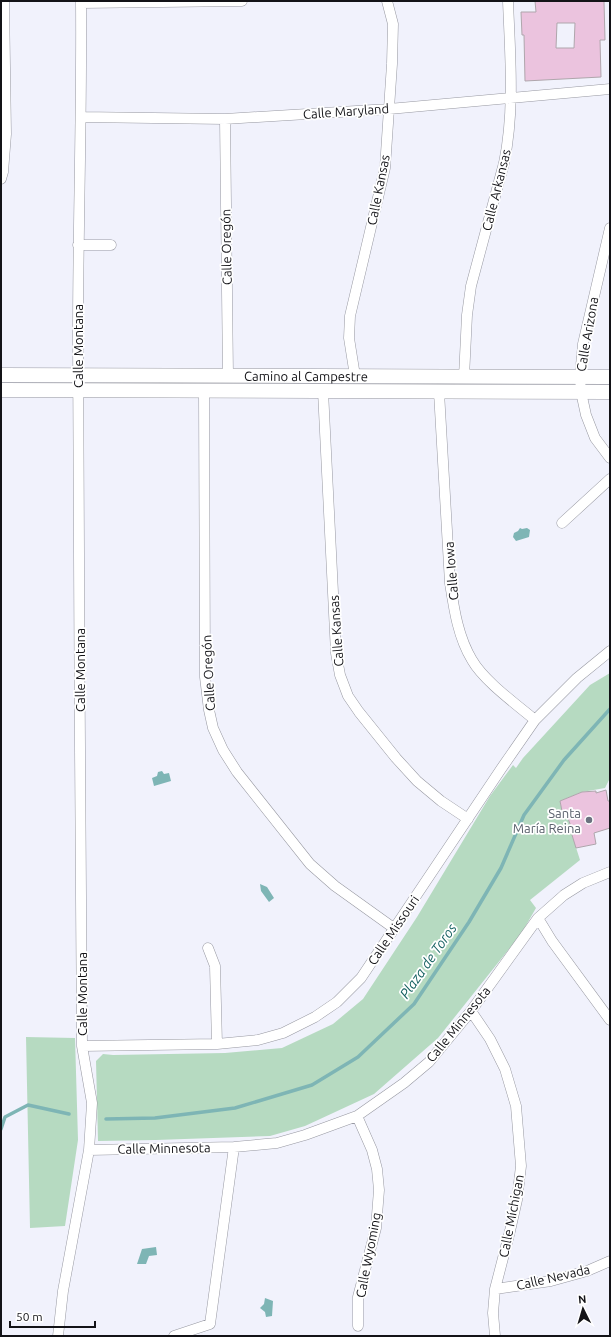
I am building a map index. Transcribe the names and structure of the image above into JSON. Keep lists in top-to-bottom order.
{
  "streets": {
    "street": [
      "Calle Maryland",
      "Calle Kansas",
      "Calle Arkansas",
      "Calle Oregón",
      "Calle Arizona",
      "Calle Montana",
      "Camino al Campestre",
      "Calle Iowa",
      "Calle Missouri",
      "Calle Minnesota",
      "Calle Míchigan",
      "Calle Wyoming",
      "Calle Nevada"
    ]
  },
  "crossings": [
    ["Calle Maryland", "Calle Kansas"],
    ["Calle Maryland", "Calle Arkansas"],
    ["Calle Maryland", "Calle Oregón"],
    ["Calle Maryland", "Calle Montana"],
    ["Calle Kansas", "Camino al Campestre"],
    ["Calle Kansas", "Calle Missouri"],
    ["Calle Arkansas", "Camino al Campestre"],
    ["Calle Oregón", "Camino al Campestre"],
    ["Calle Oregón", "Calle Missouri"],
    ["Calle Arizona", "Camino al Campestre"],
    ["Calle Montana", "Camino al Campestre"],
    ["Calle Montana", "Calle Missouri"],
    ["Calle Montana", "Calle Minnesota"],
    ["Camino al Campestre", "Calle Iowa"],
    ["Calle Iowa", "Calle Missouri"],
    ["Calle Minnesota", "Calle Míchigan"],
    ["Calle Minnesota", "Calle Wyoming"],
    ["Calle Míchigan", "Calle Nevada"]
  ],
  "water": ["Plaza de Toros"],
  "places": ["Santa María Reina"],
  "scale_bar": "50 m",
  "north": "top"
}
